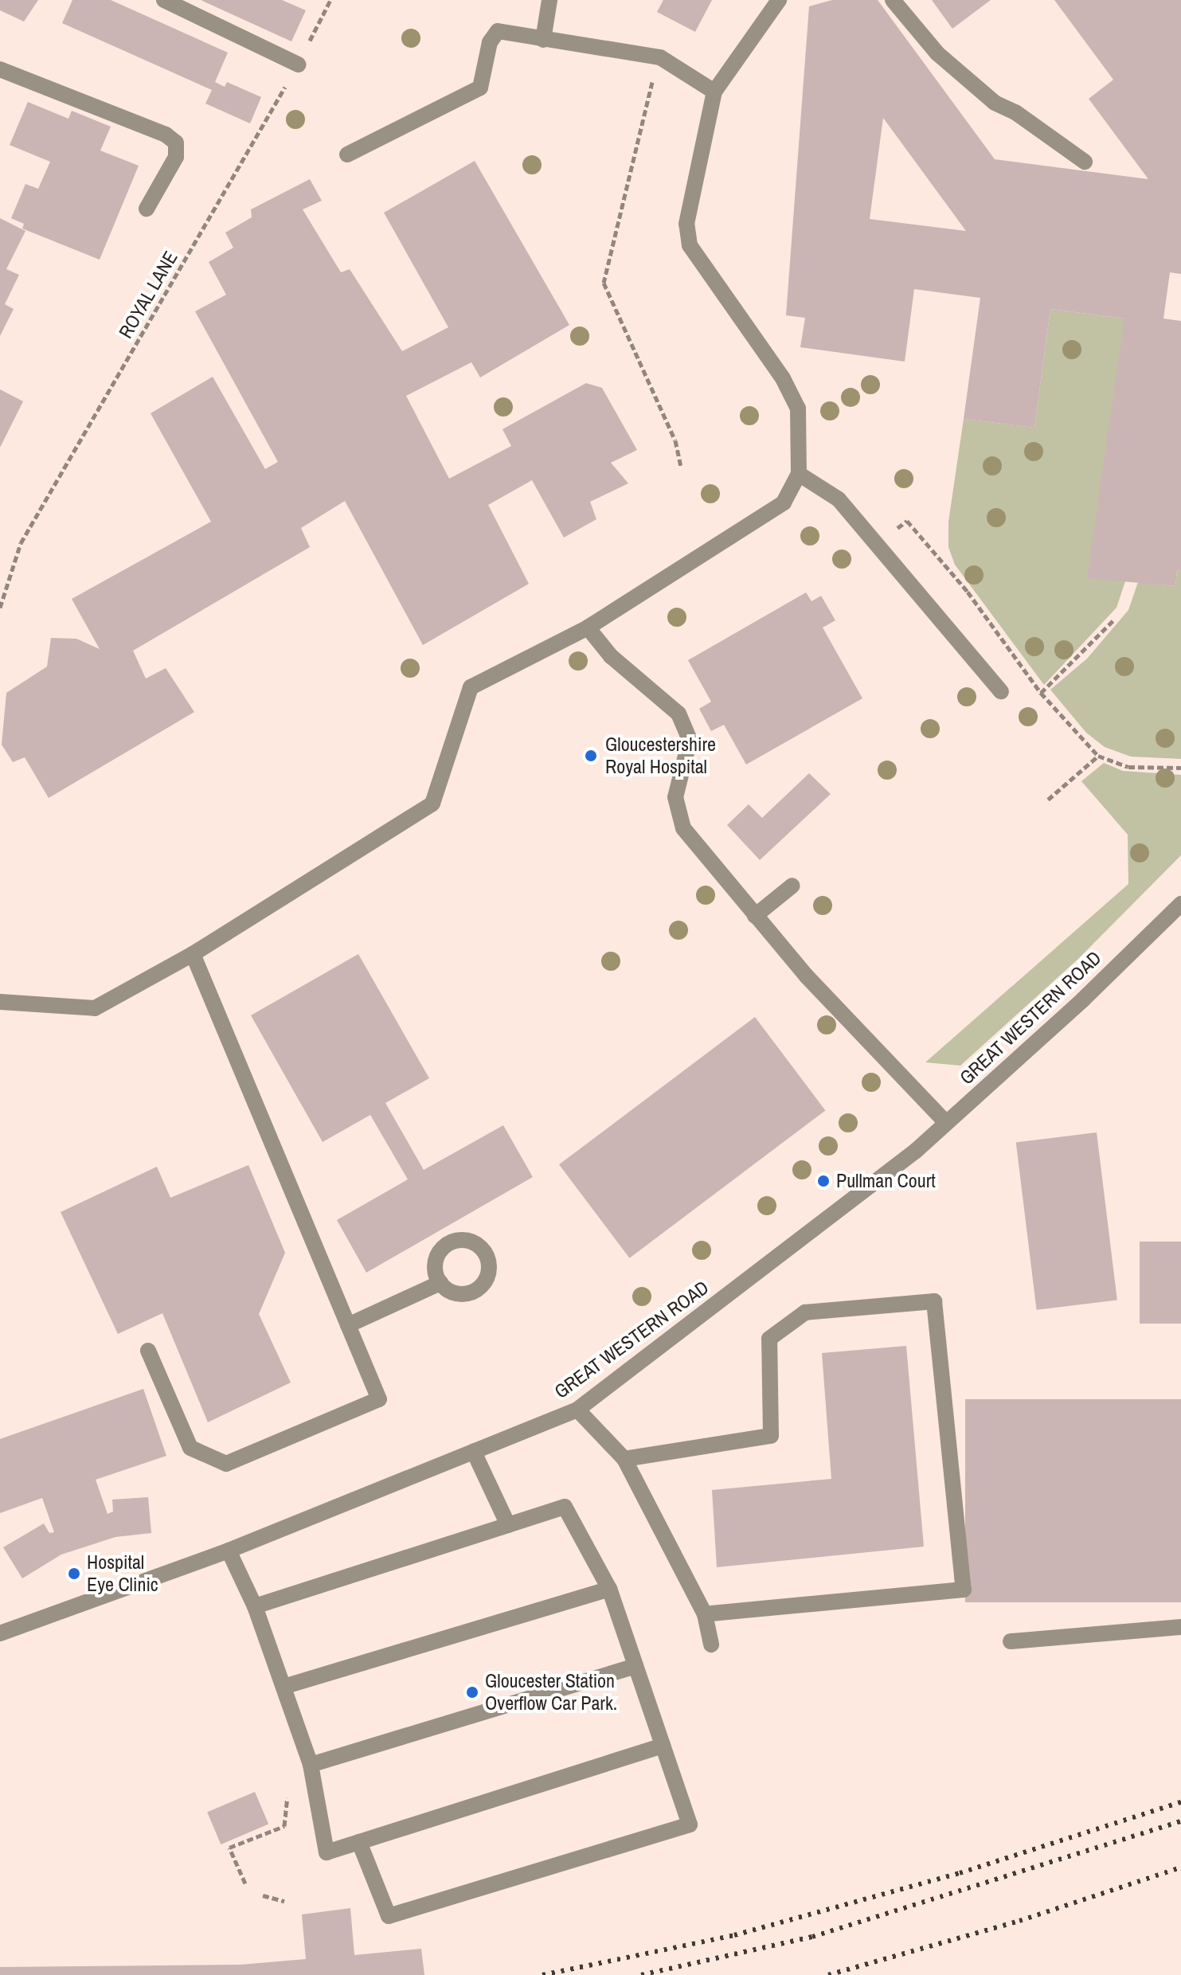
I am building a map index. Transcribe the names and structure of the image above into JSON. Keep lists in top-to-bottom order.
{
  "streets": {
    "street": ["GREAT WESTERN ROAD"],
    "path": ["ROYAL LANE"]
  },
  "places": [
    "Gloucestershire Royal Hospital",
    "Pullman Court",
    "Hospital Eye Clinic",
    "Gloucester Station Overflow Car Park."
  ]
}
